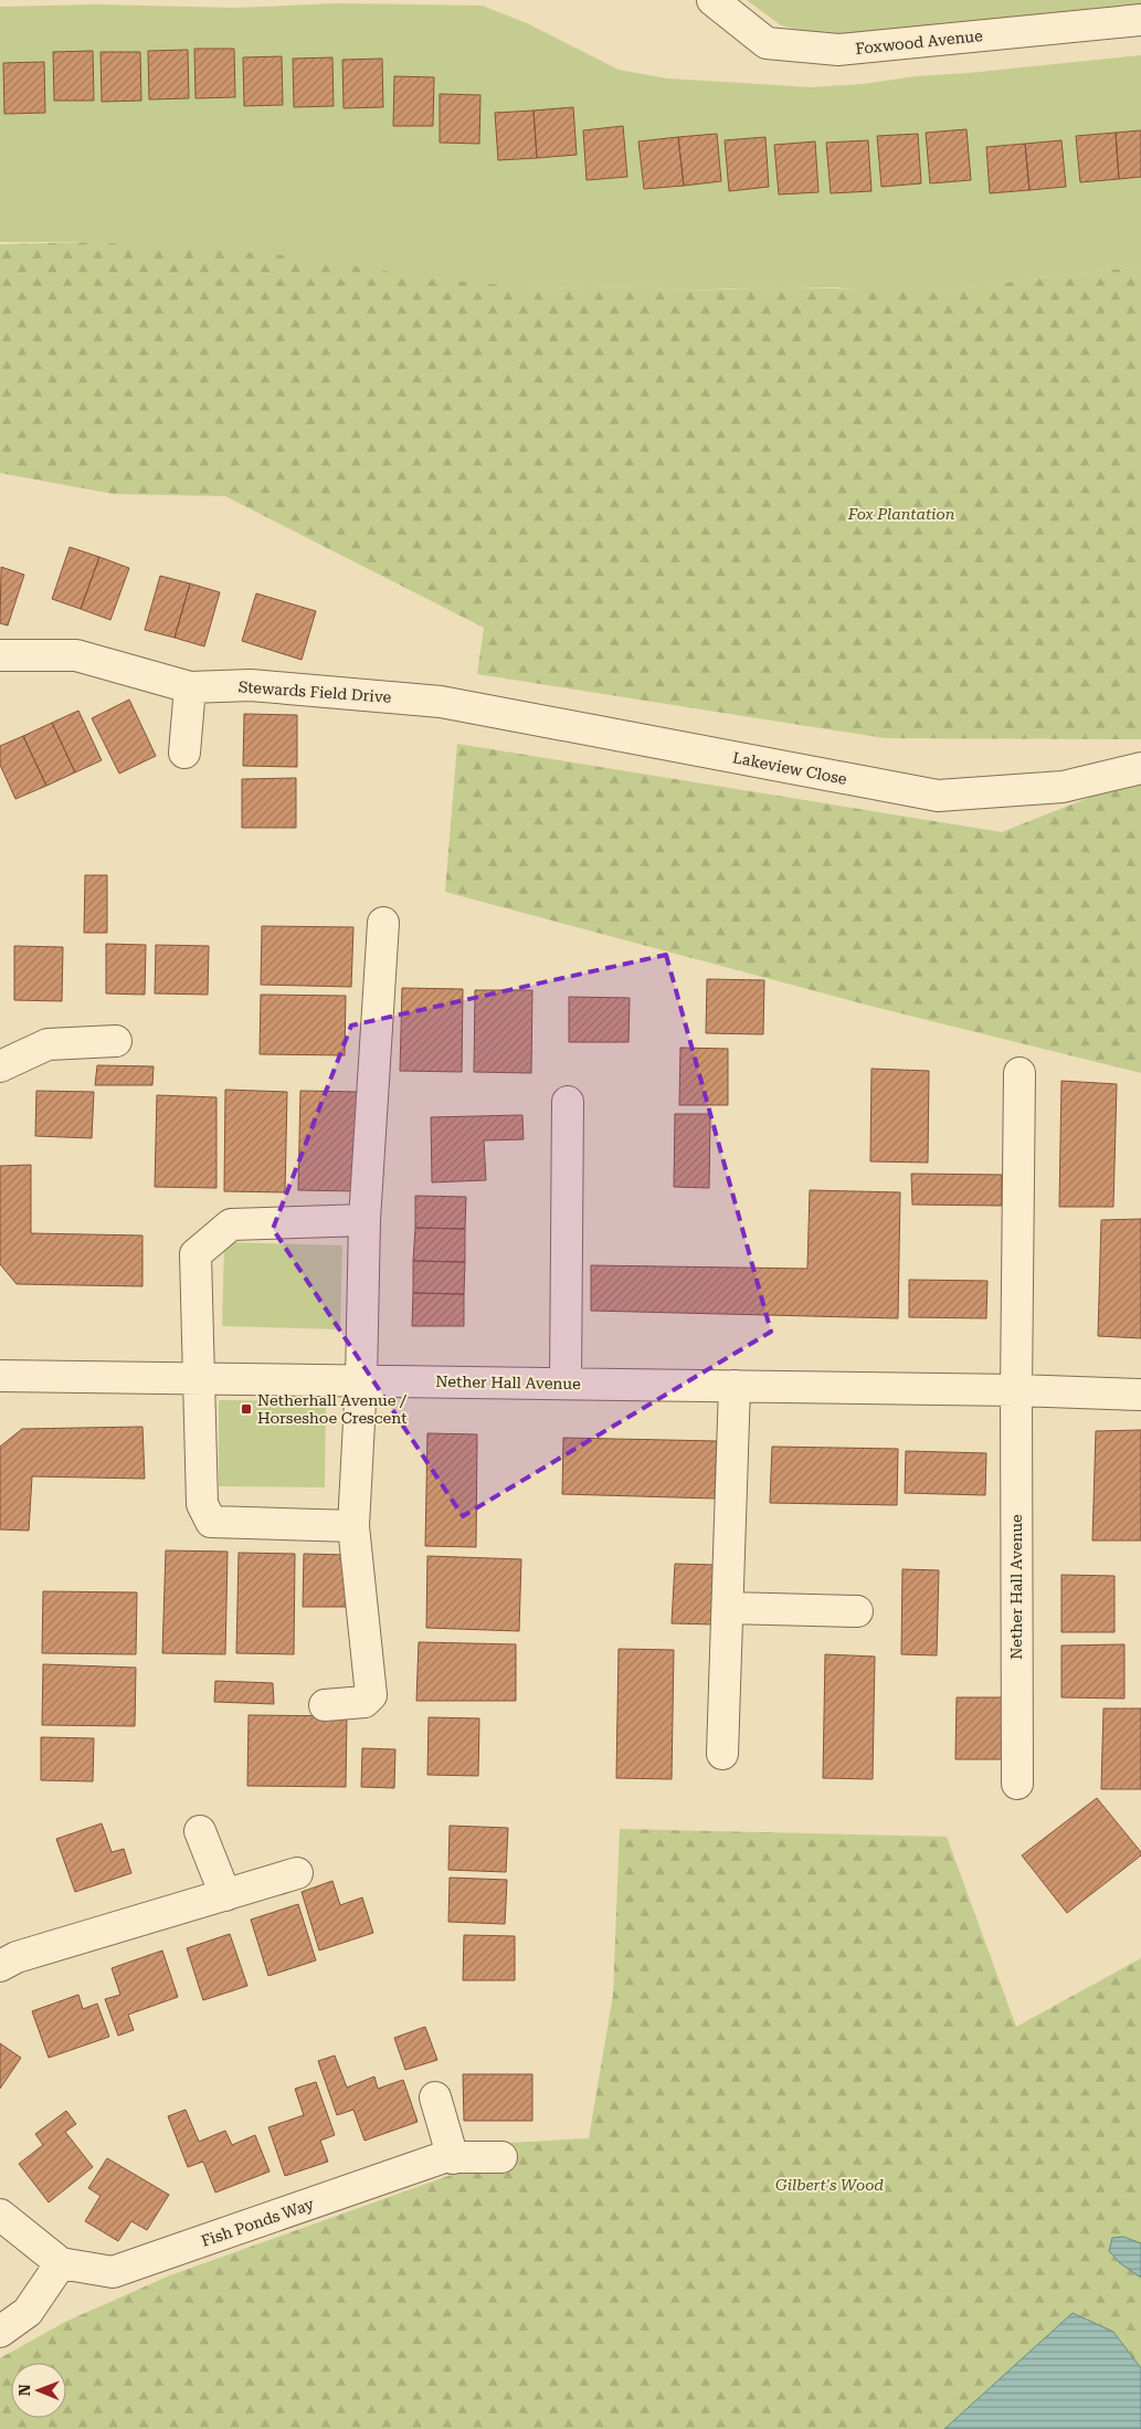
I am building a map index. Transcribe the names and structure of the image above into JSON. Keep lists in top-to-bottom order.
{
  "streets": {
    "street": [
      "Foxwood Avenue",
      "Stewards Field Drive",
      "Lakeview Close",
      "Nether Hall Avenue",
      "Fish Ponds Way"
    ]
  },
  "crossings": [
    ["Stewards Field Drive", "Lakeview Close"]
  ],
  "parks": ["Fox Plantation", "Gilbert's Wood"],
  "places": {
    "transit": ["Netherhall Avenue / Horseshoe Crescent"]
  },
  "north": "left"
}
